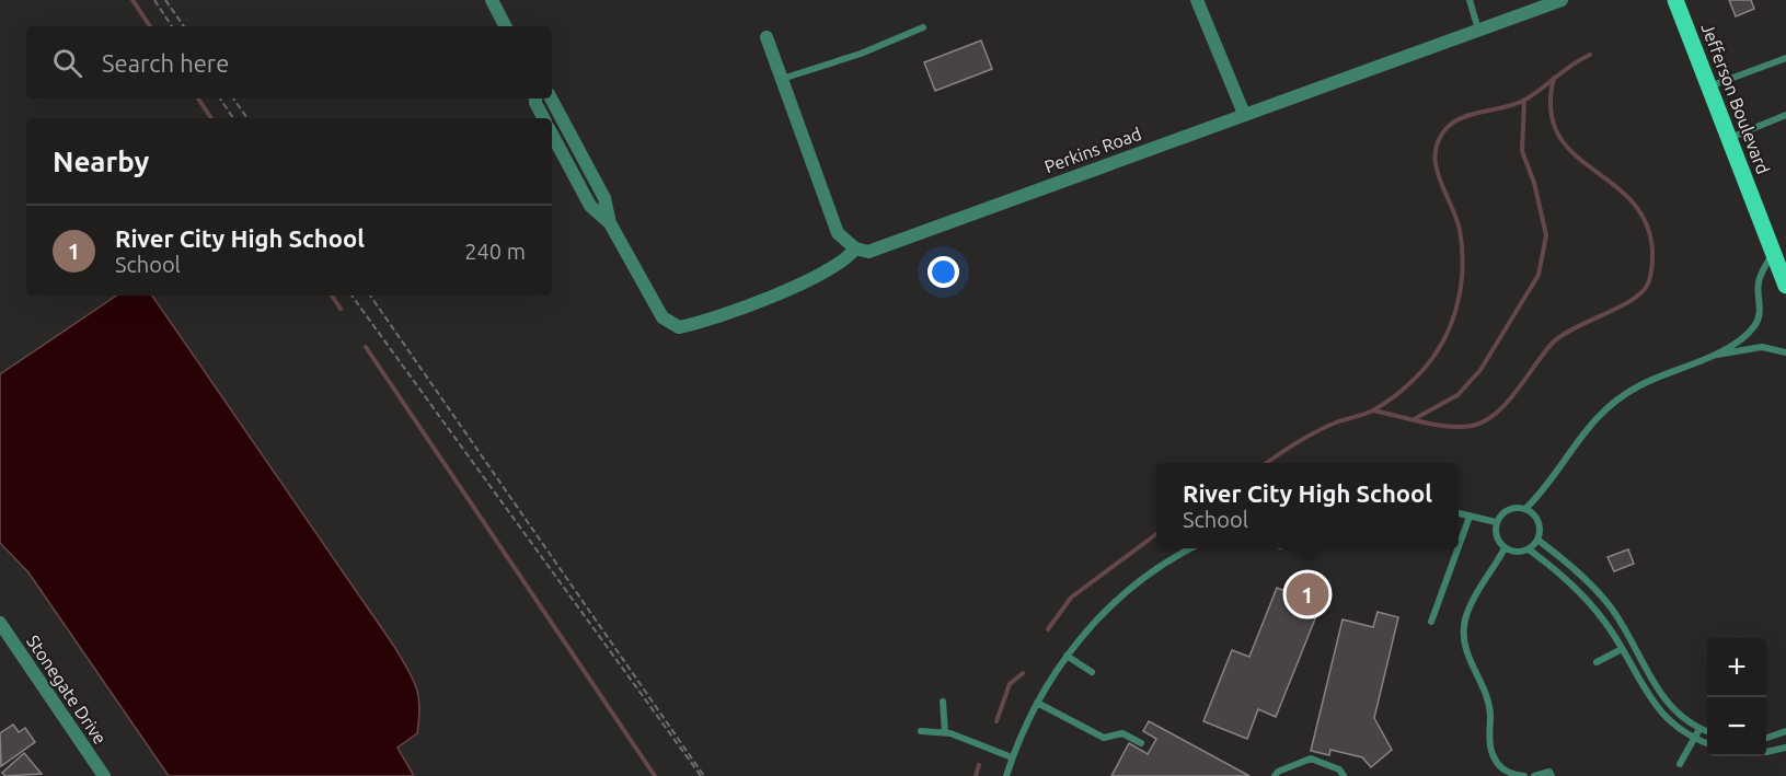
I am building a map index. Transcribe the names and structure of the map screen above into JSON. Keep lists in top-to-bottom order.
{
  "streets": {
    "main road": ["Jefferson Boulevard"],
    "street": ["Perkins Road", "Stonegate Drive"]
  },
  "page": {
    "search": "Search here",
    "heading": "Nearby",
    "list": [
      {
        "mark": "1",
        "name": "River City High School",
        "note": "School",
        "value": "240 m"
      }
    ],
    "popup": ["River City High School", "School"],
    "pins": "1",
    "map_buttons": ["+", "−"]
  }
}
